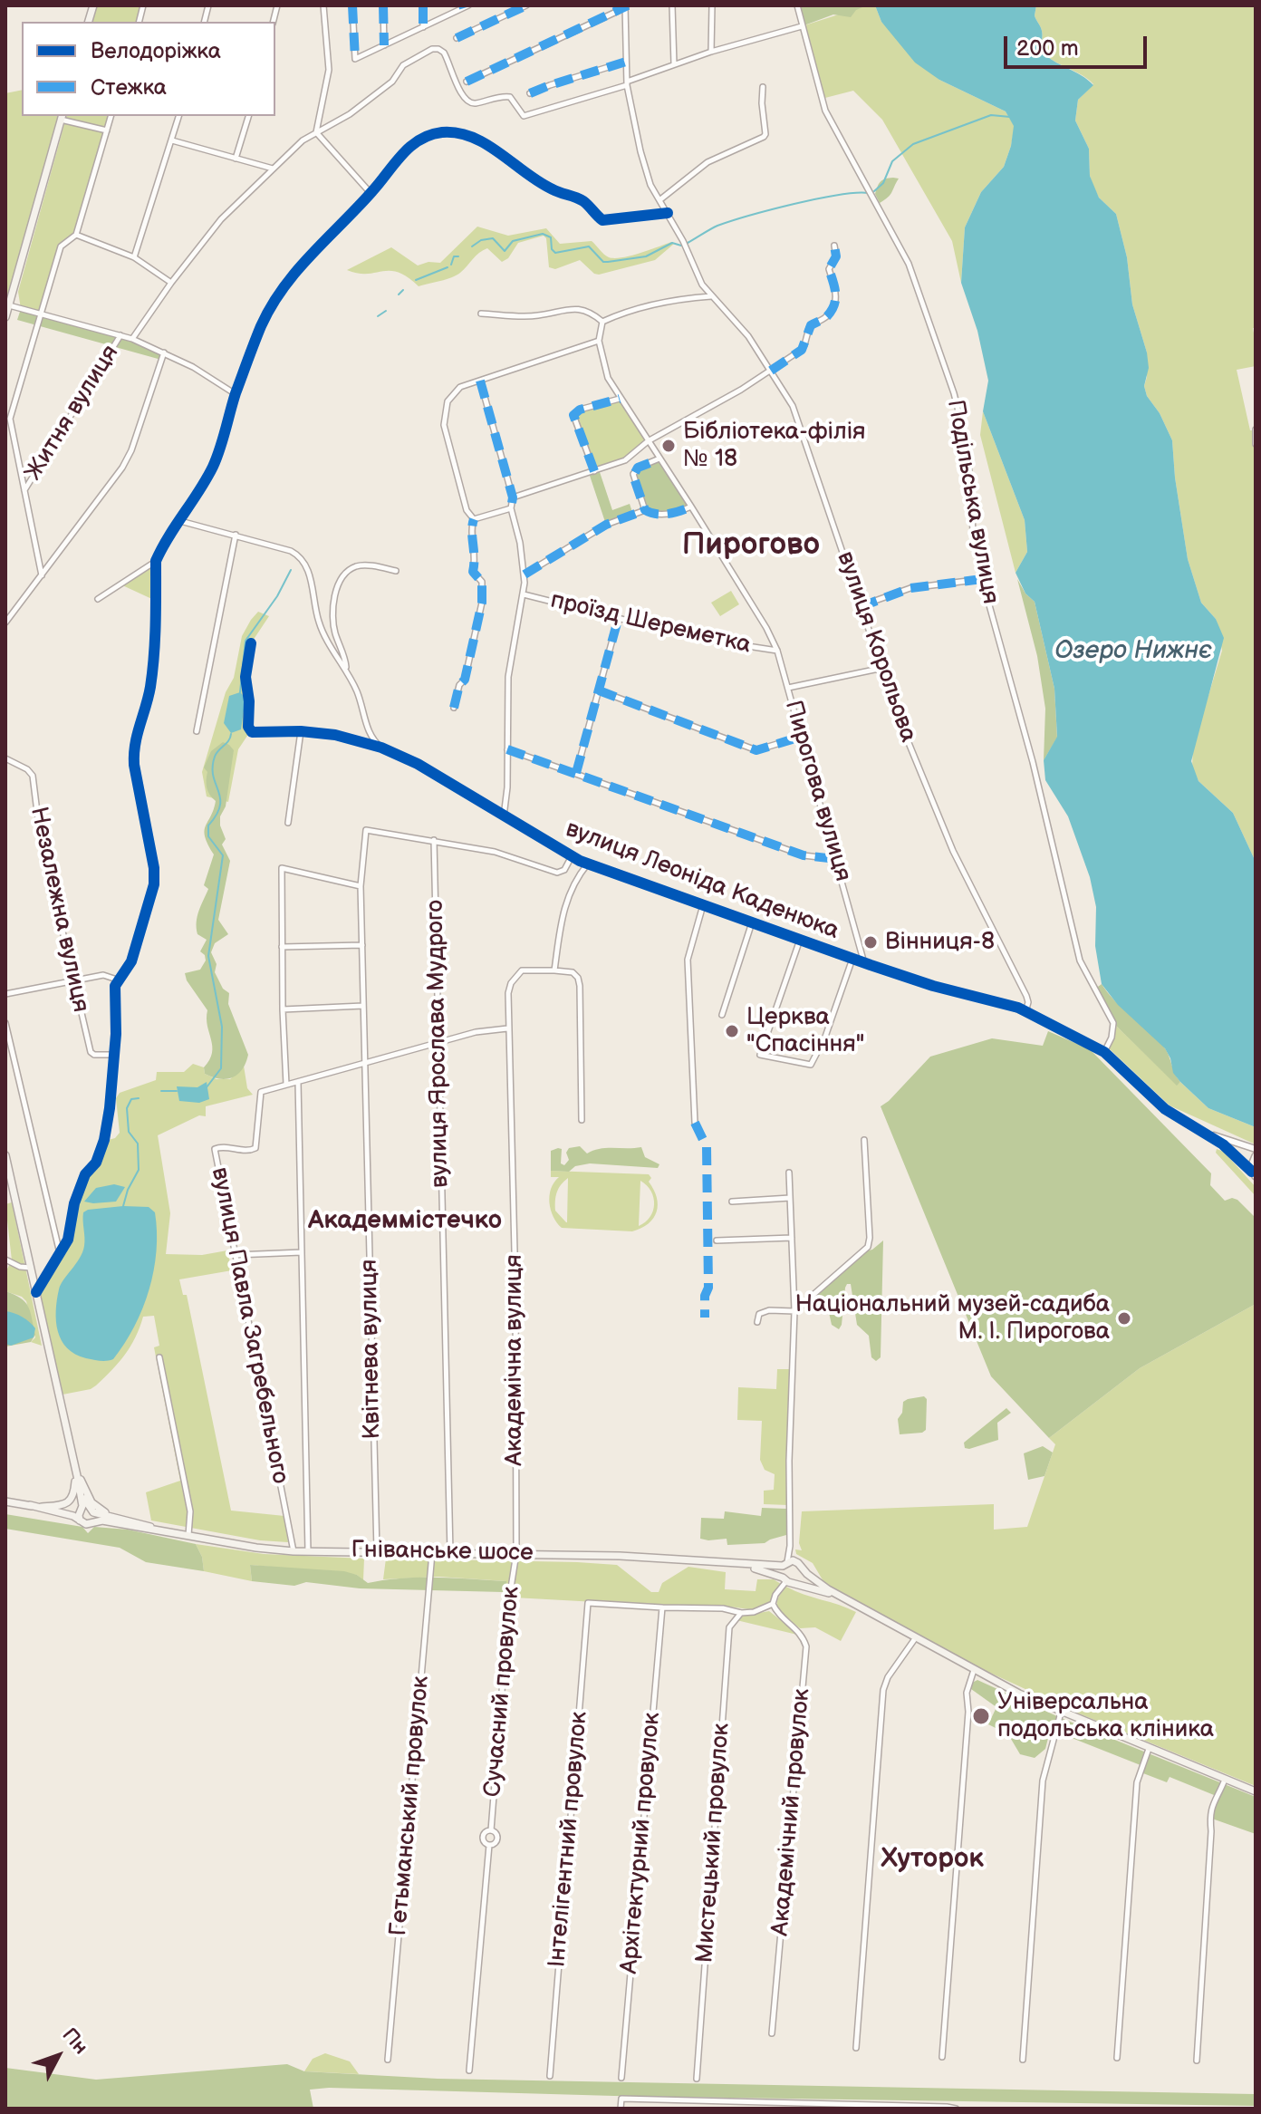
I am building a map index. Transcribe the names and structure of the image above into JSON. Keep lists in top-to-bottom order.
{
  "streets": {
    "main road": ["Гніванське шосе"],
    "street": [
      "Житня вулиця",
      "Подільська вулиця",
      "проїзд Шереметка",
      "вулиця Корольова",
      "Пирогова вулиця",
      "вулиця Леоніда Каденюка",
      "Незалежна вулиця",
      "вулиця Ярослава Мудрого",
      "вулиця Павла Загребельного",
      "Квітнева вулиця",
      "Академічна вулиця",
      "Сучасний провулок",
      "Гетьманський провулок",
      "Академічний провулок",
      "Інтелігентний провулок",
      "Архітектурний провулок",
      "Мистецький провулок"
    ]
  },
  "crossings": [
    ["проїзд Шереметка", "Пирогова вулиця"],
    ["Пирогова вулиця", "вулиця Леоніда Каденюка"],
    ["вулиця Ярослава Мудрого", "вулиця Павла Загребельного"],
    ["вулиця Ярослава Мудрого", "Квітнева вулиця"],
    ["вулиця Ярослава Мудрого", "Гніванське шосе"],
    ["вулиця Павла Загребельного", "Квітнева вулиця"],
    ["вулиця Павла Загребельного", "Академічна вулиця"],
    ["вулиця Павла Загребельного", "Гніванське шосе"],
    ["Квітнева вулиця", "Гніванське шосе"],
    ["Академічна вулиця", "Гніванське шосе"],
    ["Академічна вулиця", "Сучасний провулок"],
    ["Гніванське шосе", "Сучасний провулок"],
    ["Гніванське шосе", "Гетьманський провулок"],
    ["Інтелігентний провулок", "Архітектурний провулок"]
  ],
  "districts": ["Пирогово", "Академмістечко", "Хуторок"],
  "water": ["Озеро Нижнє"],
  "places": [
    "Бібліотека-філія № 18",
    "Вінниця-8",
    "Церква \"Спасіння\"",
    "Національний музей-садиба М. І. Пирогова",
    "Універсальна подольська кліника"
  ],
  "legend": ["Велодоріжка", "Стежка"],
  "scale_bar": "200 m",
  "north": "top right"
}
